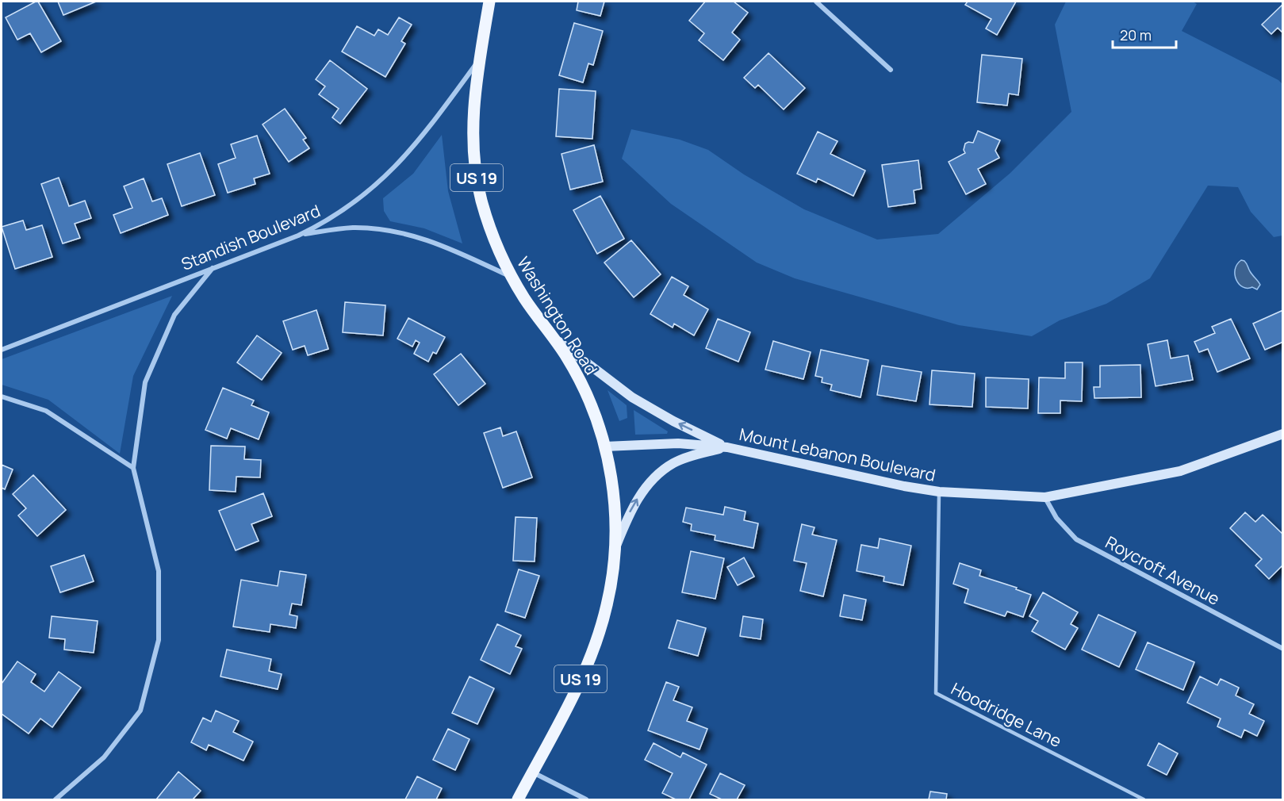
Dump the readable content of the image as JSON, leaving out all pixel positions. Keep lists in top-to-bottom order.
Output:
{
  "streets": {
    "main road": ["US 19", "Washington Road"],
    "street": ["Standish Boulevard", "Mount Lebanon Boulevard", "Roycroft Avenue"],
    "lane": ["Hoodridge Lane"]
  },
  "crossings": [
    ["Standish Boulevard", "Washington Road"],
    ["Washington Road", "Mount Lebanon Boulevard"],
    ["Mount Lebanon Boulevard", "Roycroft Avenue"],
    ["Mount Lebanon Boulevard", "Hoodridge Lane"]
  ],
  "scale_bar": "20 m"
}
